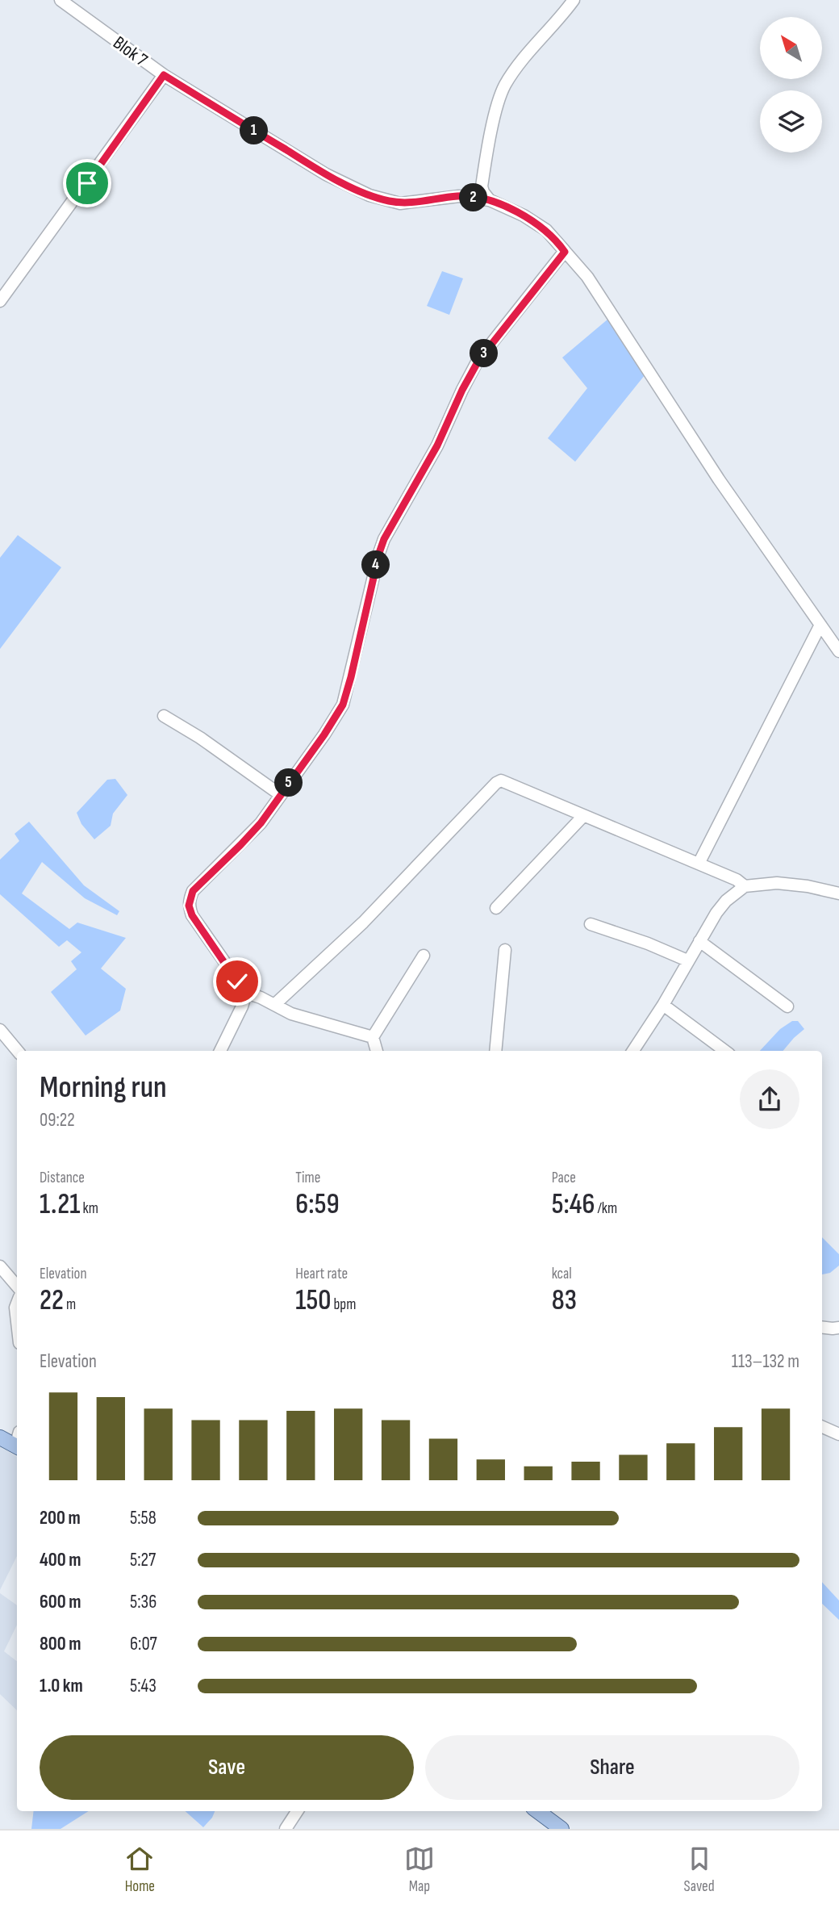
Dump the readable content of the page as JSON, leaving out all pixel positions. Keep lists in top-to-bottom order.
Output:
{
  "streets": {
    "street": ["Blok 7"]
  },
  "north": "top left",
  "page": {
    "pins": [
      "1",
      "2",
      "3",
      "4",
      "5"
    ],
    "heading": ["Morning run", "09:22"],
    "stats": [
      ["Distance", "1.21 km"],
      ["Time", "6:59"],
      ["Pace", "5:46 /km"],
      ["Elevation", "22 m"],
      ["Heart rate", "150 bpm"],
      ["kcal", "83"]
    ],
    "chart": ["Elevation", "113–132 m"],
    "list": [
      {
        "name": "200 m",
        "note": "5:58"
      },
      {
        "name": "400 m",
        "note": "5:27"
      },
      {
        "name": "600 m",
        "note": "5:36"
      },
      {
        "name": "800 m",
        "note": "6:07"
      },
      {
        "name": "1.0 km",
        "note": "5:43"
      }
    ],
    "buttons": ["Save", "Share"],
    "tabs": ["Home", "Map", "Saved"]
  }
}
